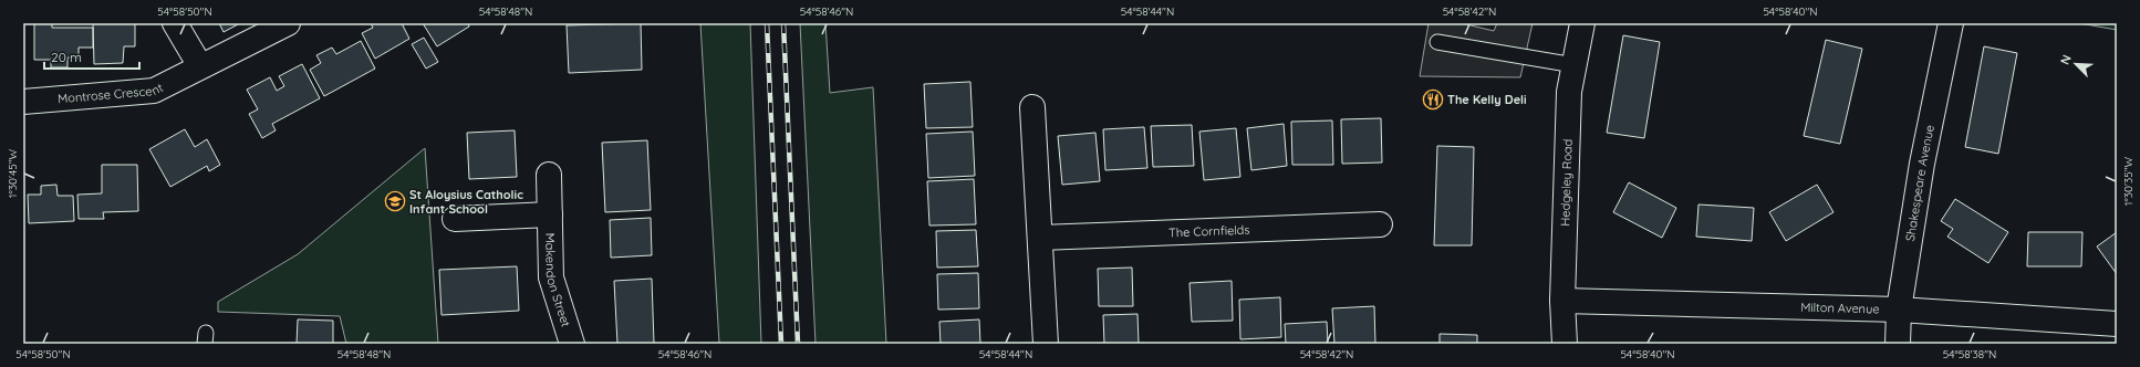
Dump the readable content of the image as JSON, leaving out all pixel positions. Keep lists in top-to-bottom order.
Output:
{
  "streets": {
    "street": [
      "Montrose Crescent",
      "Hedgeley Road",
      "Shakespeare Avenue",
      "The Cornfields",
      "Makendon Street",
      "Milton Avenue"
    ]
  },
  "crossings": [
    ["Hedgeley Road", "Milton Avenue"],
    ["Shakespeare Avenue", "Milton Avenue"]
  ],
  "places": {
    "restaurant": ["The Kelly Deli"],
    "school or university": ["St Aloysius Catholic Infant School"]
  },
  "scale_bar": "20 m",
  "north": "top left",
  "coordinates": [
    "54°58'50\"N",
    "54°58'48\"N",
    "54°58'46\"N",
    "54°58'44\"N",
    "54°58'42\"N",
    "54°58'40\"N",
    "1°30'45\"W",
    "1°30'35\"W",
    "54°58'38\"N"
  ]
}
